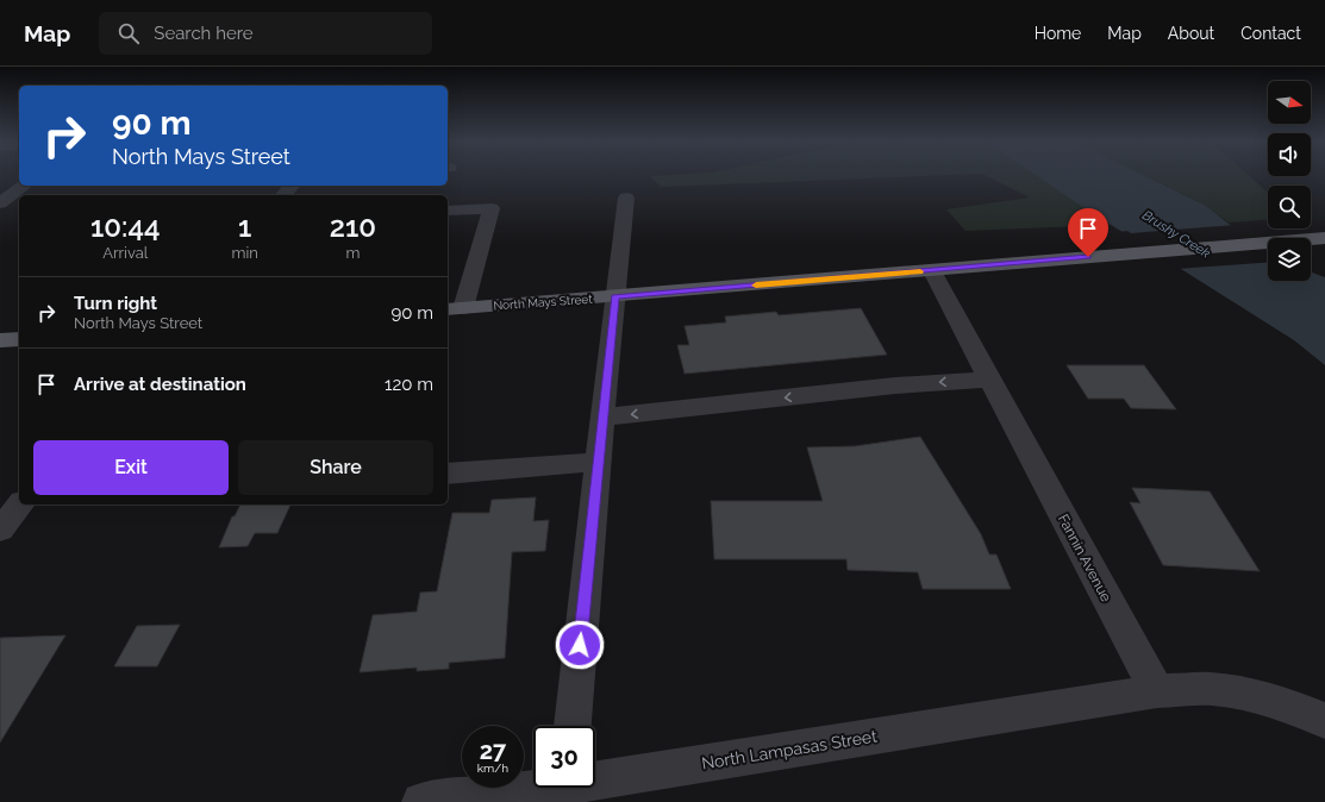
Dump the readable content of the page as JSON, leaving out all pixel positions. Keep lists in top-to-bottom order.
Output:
{
  "streets": {
    "main road": ["North Mays Street"],
    "street": ["Fannin Avenue", "North Lampasas Street"]
  },
  "crossings": [
    ["North Mays Street", "Fannin Avenue"],
    ["Fannin Avenue", "North Lampasas Street"]
  ],
  "water": ["Brushy Creek"],
  "north": "right",
  "page": {
    "header": "Map",
    "search": "Search here",
    "nav": [
      "Home",
      "Map",
      "About",
      "Contact"
    ],
    "turn": ["90 m", "North Mays Street"],
    "eta": [
      "10:44",
      "Arrival",
      "1",
      "min",
      "210",
      "m"
    ],
    "list": [
      {
        "name": "Turn right",
        "note": "North Mays Street",
        "value": "90 m"
      },
      {
        "name": "Arrive at destination",
        "value": "120 m"
      }
    ],
    "buttons": ["Exit", "Share"],
    "speed": "27 km/h",
    "limit": "30"
  }
}
